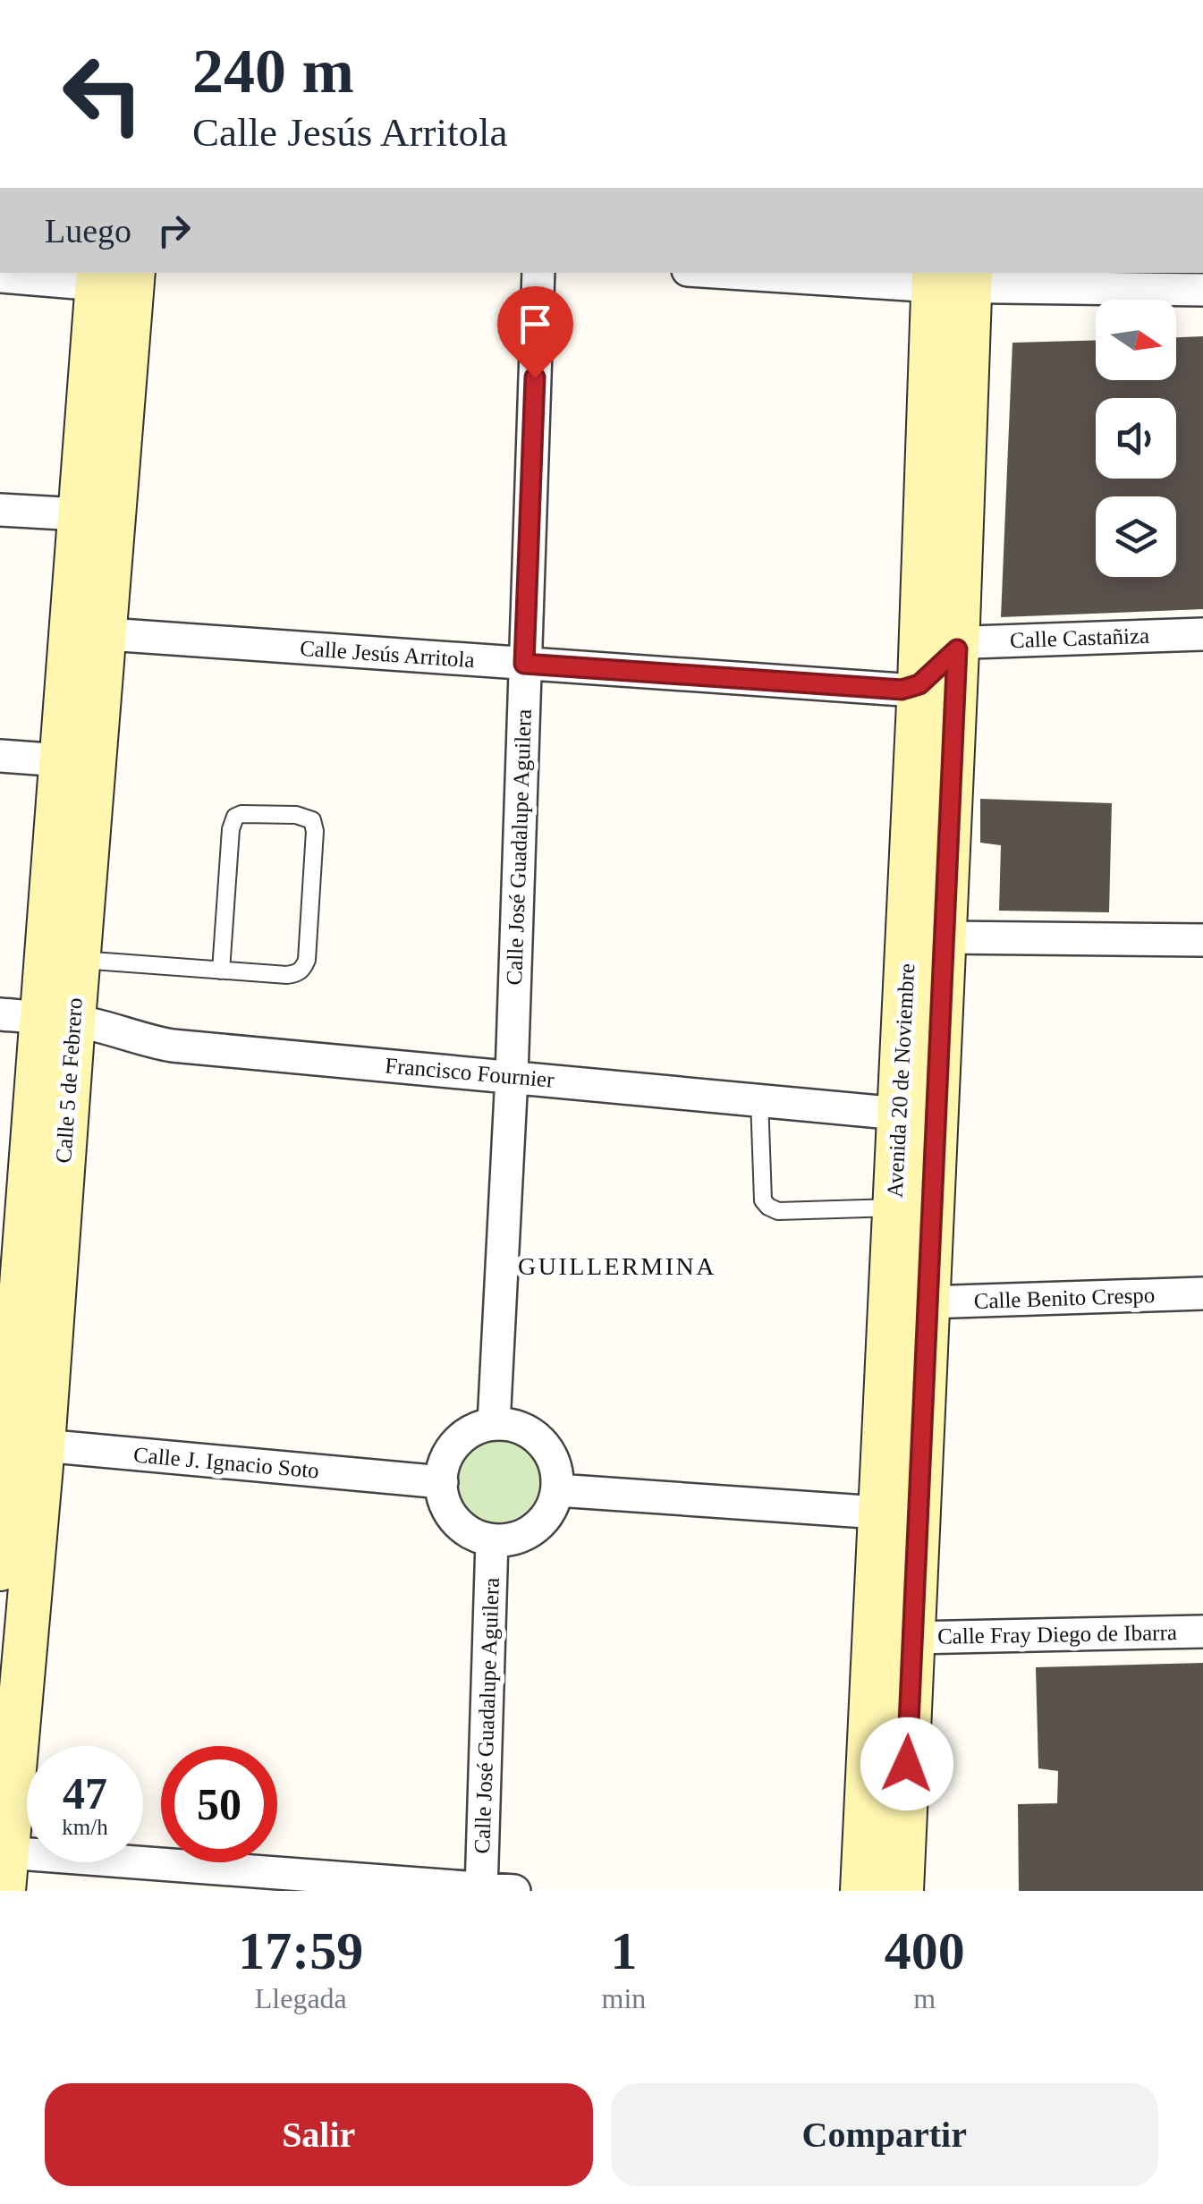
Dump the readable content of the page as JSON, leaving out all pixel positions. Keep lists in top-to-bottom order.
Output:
{
  "streets": {
    "main road": ["Calle 5 de Febrero", "Avenida 20 de Noviembre"],
    "street": [
      "Calle Castañiza",
      "Calle Jesús Arritola",
      "Calle José Guadalupe Aguilera",
      "Francisco Fournier",
      "Calle Benito Crespo",
      "Calle J. Ignacio Soto",
      "Calle Fray Diego de Ibarra"
    ]
  },
  "crossings": [
    ["Calle Castañiza", "Avenida 20 de Noviembre"],
    ["Calle Jesús Arritola", "Calle José Guadalupe Aguilera"],
    ["Calle Jesús Arritola", "Calle 5 de Febrero"],
    ["Calle Jesús Arritola", "Avenida 20 de Noviembre"],
    ["Calle José Guadalupe Aguilera", "Francisco Fournier"],
    ["Calle José Guadalupe Aguilera", "Calle J. Ignacio Soto"],
    ["Francisco Fournier", "Calle 5 de Febrero"],
    ["Francisco Fournier", "Avenida 20 de Noviembre"],
    ["Calle 5 de Febrero", "Calle J. Ignacio Soto"],
    ["Avenida 20 de Noviembre", "Calle Benito Crespo"],
    ["Avenida 20 de Noviembre", "Calle Fray Diego de Ibarra"]
  ],
  "districts": ["GUILLERMINA"],
  "north": "right",
  "page": {
    "turn": ["240 m", "Calle Jesús Arritola"],
    "then": "Luego",
    "speed": "47 km/h",
    "limit": "50",
    "eta": [
      "17:59",
      "Llegada",
      "1",
      "min",
      "400",
      "m"
    ],
    "buttons": ["Salir", "Compartir"]
  }
}
